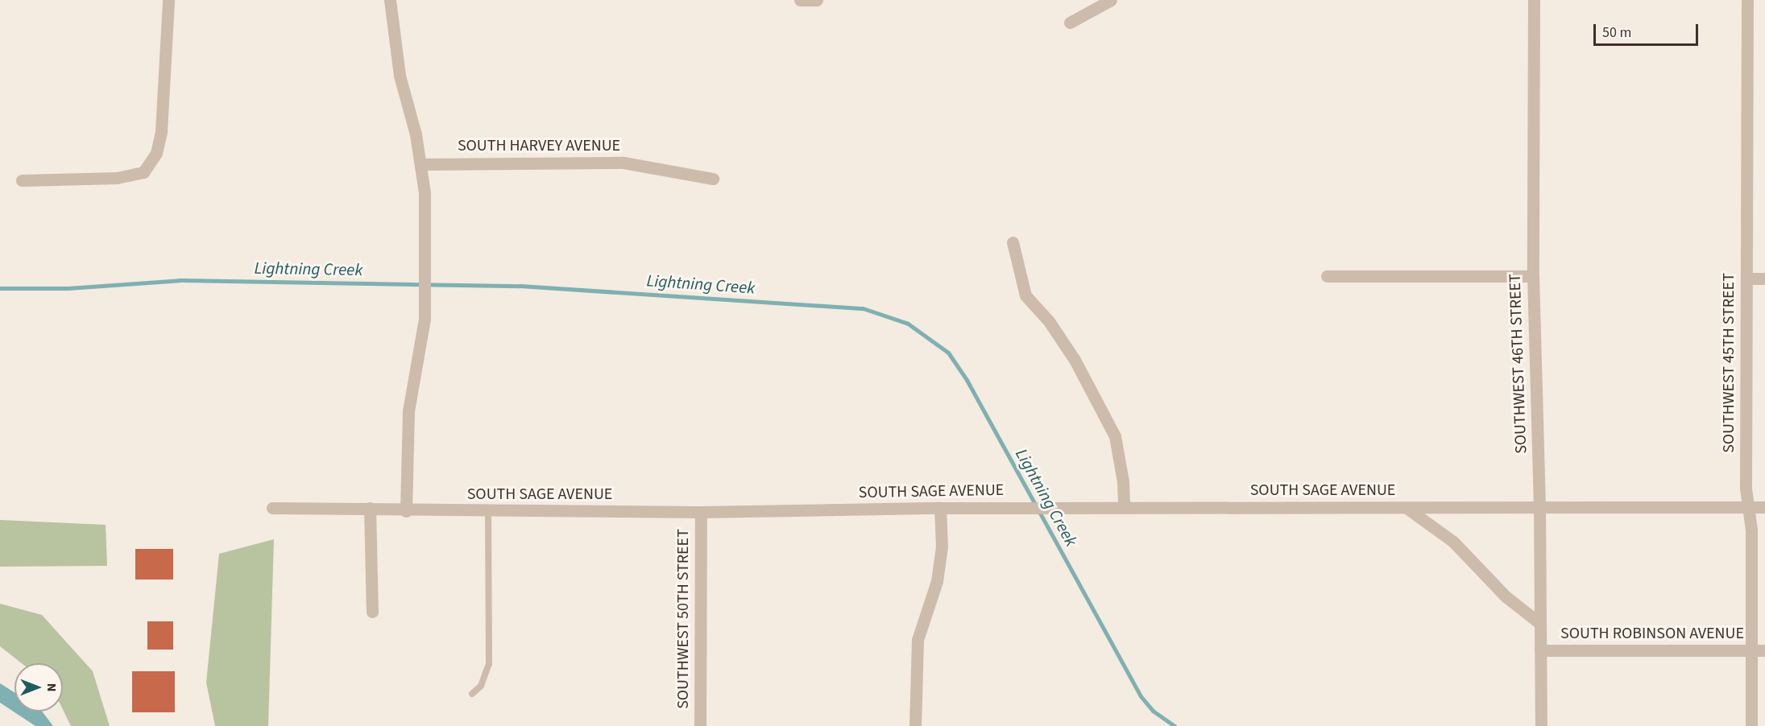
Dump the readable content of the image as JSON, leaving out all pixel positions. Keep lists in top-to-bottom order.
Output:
{
  "streets": {
    "street": [
      "SOUTH HARVEY AVENUE",
      "SOUTHWEST 45TH STREET",
      "SOUTHWEST 46TH STREET",
      "SOUTH SAGE AVENUE",
      "SOUTHWEST 50TH STREET",
      "SOUTH ROBINSON AVENUE"
    ]
  },
  "crossings": [
    ["SOUTHWEST 45TH STREET", "SOUTH SAGE AVENUE"],
    ["SOUTHWEST 45TH STREET", "SOUTH ROBINSON AVENUE"],
    ["SOUTHWEST 46TH STREET", "SOUTH SAGE AVENUE"],
    ["SOUTHWEST 46TH STREET", "SOUTH ROBINSON AVENUE"],
    ["SOUTH SAGE AVENUE", "SOUTHWEST 50TH STREET"],
    ["SOUTH SAGE AVENUE", "SOUTH ROBINSON AVENUE"]
  ],
  "water": ["Lightning Creek"],
  "scale_bar": "50 m",
  "north": "right"
}
